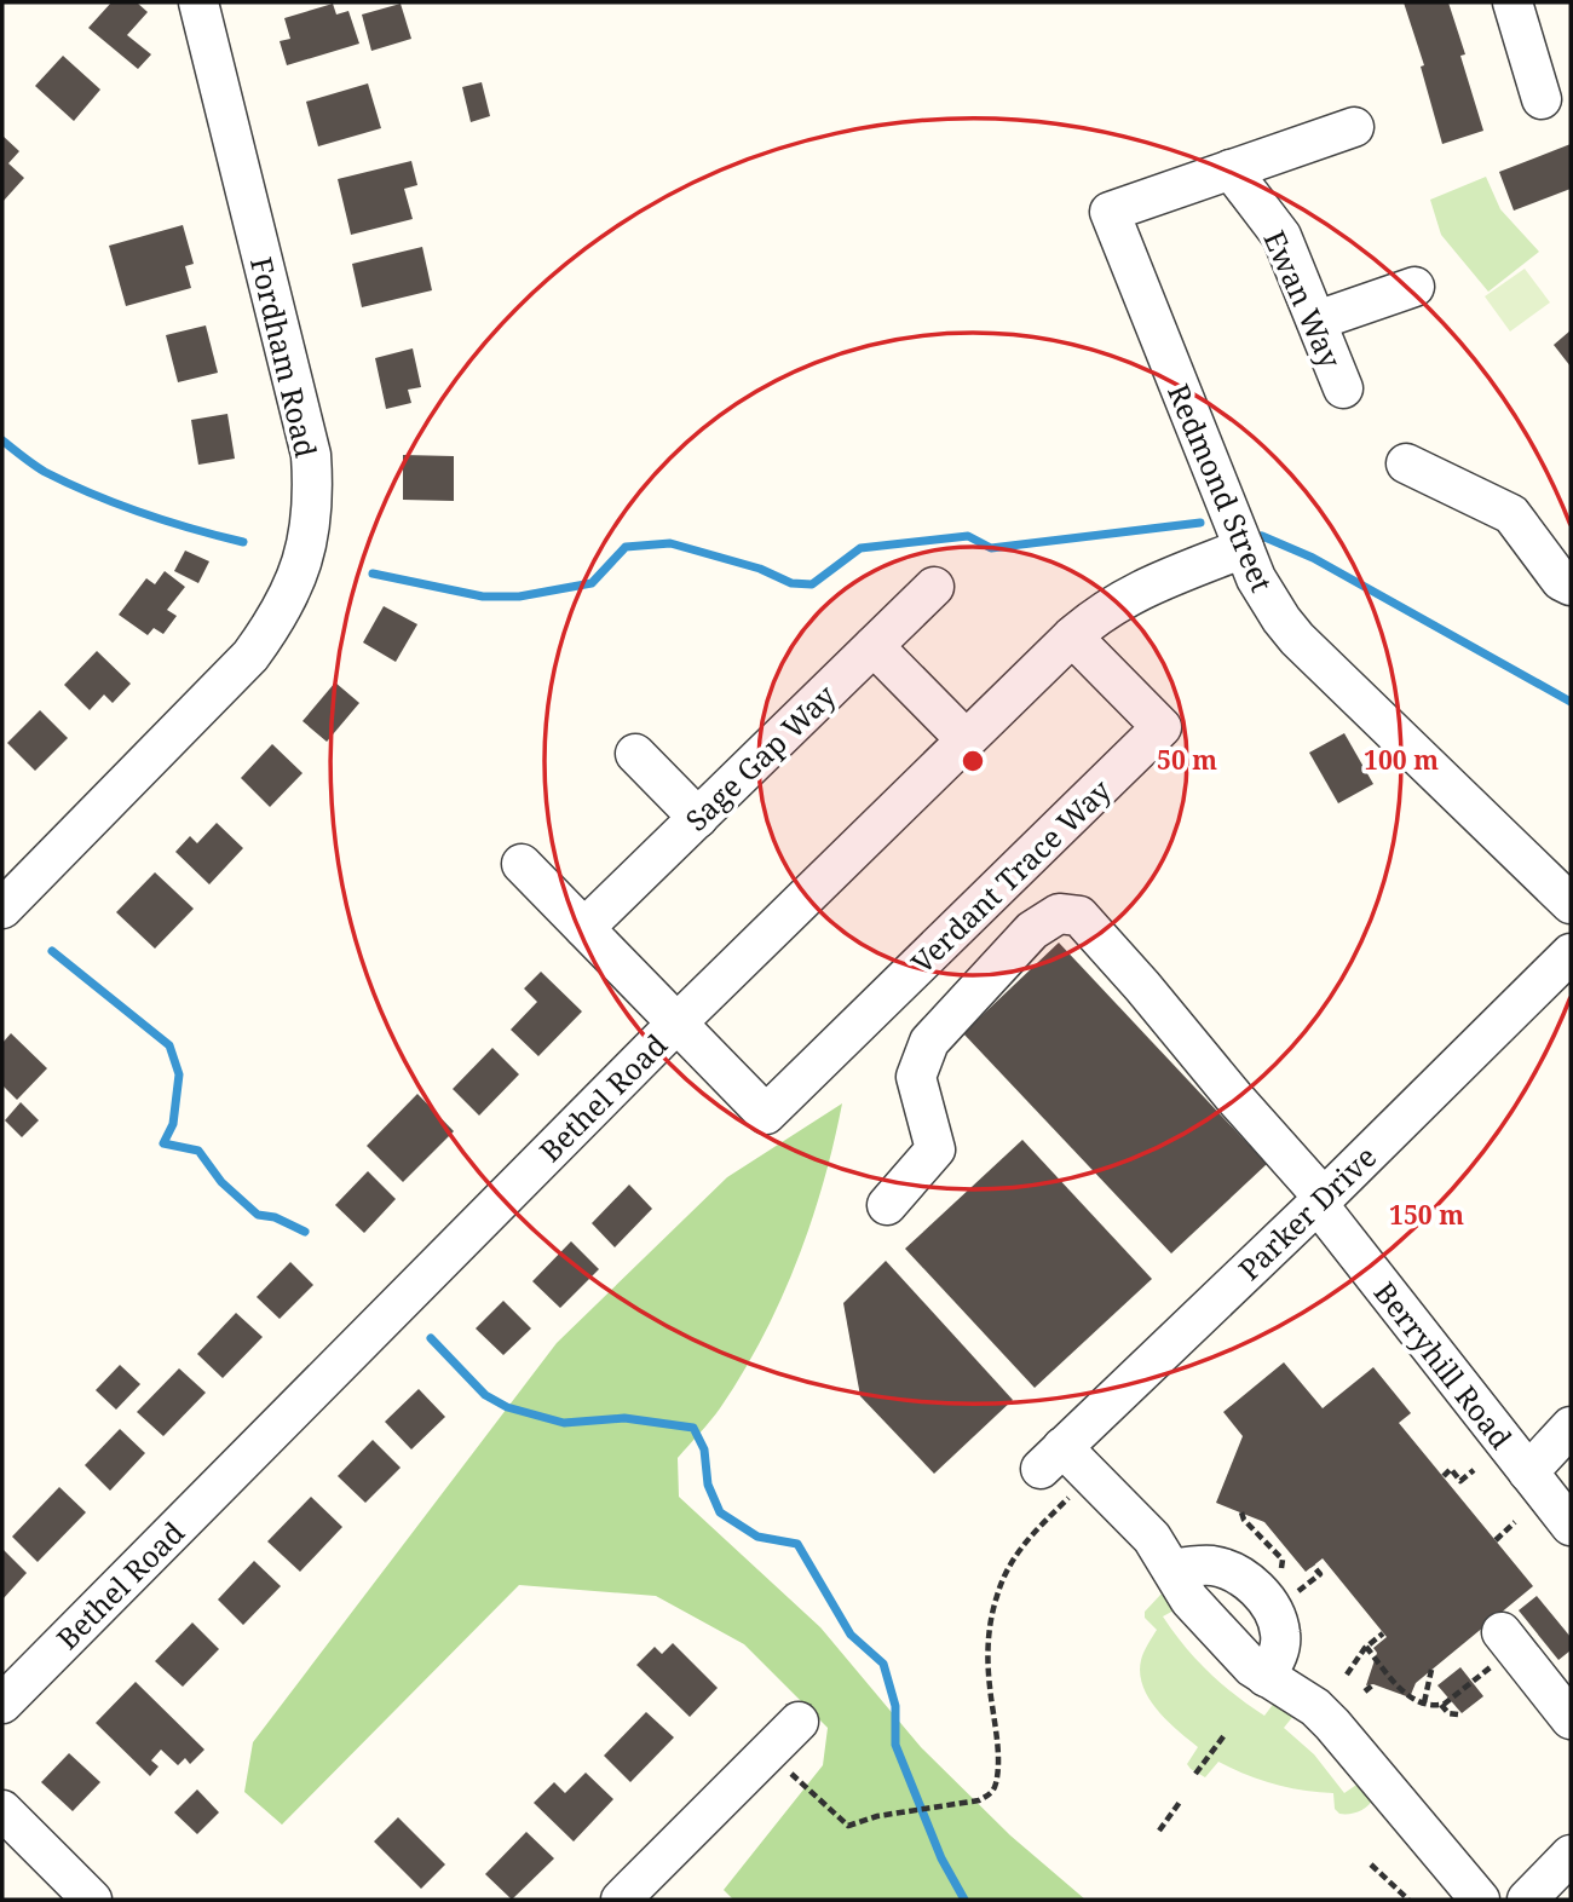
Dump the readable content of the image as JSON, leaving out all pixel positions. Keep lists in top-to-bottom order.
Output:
{
  "streets": {
    "street": [
      "Ewan Way",
      "Fordham Road",
      "Redmond Street",
      "Sage Gap Way",
      "Verdant Trace Way",
      "Bethel Road",
      "Parker Drive",
      "Berryhill Road"
    ]
  },
  "crossings": [
    ["Ewan Way", "Redmond Street"],
    ["Redmond Street", "Bethel Road"],
    ["Verdant Trace Way", "Bethel Road"],
    ["Parker Drive", "Berryhill Road"]
  ],
  "rings": ["50 m", "100 m", "150 m"]
}
